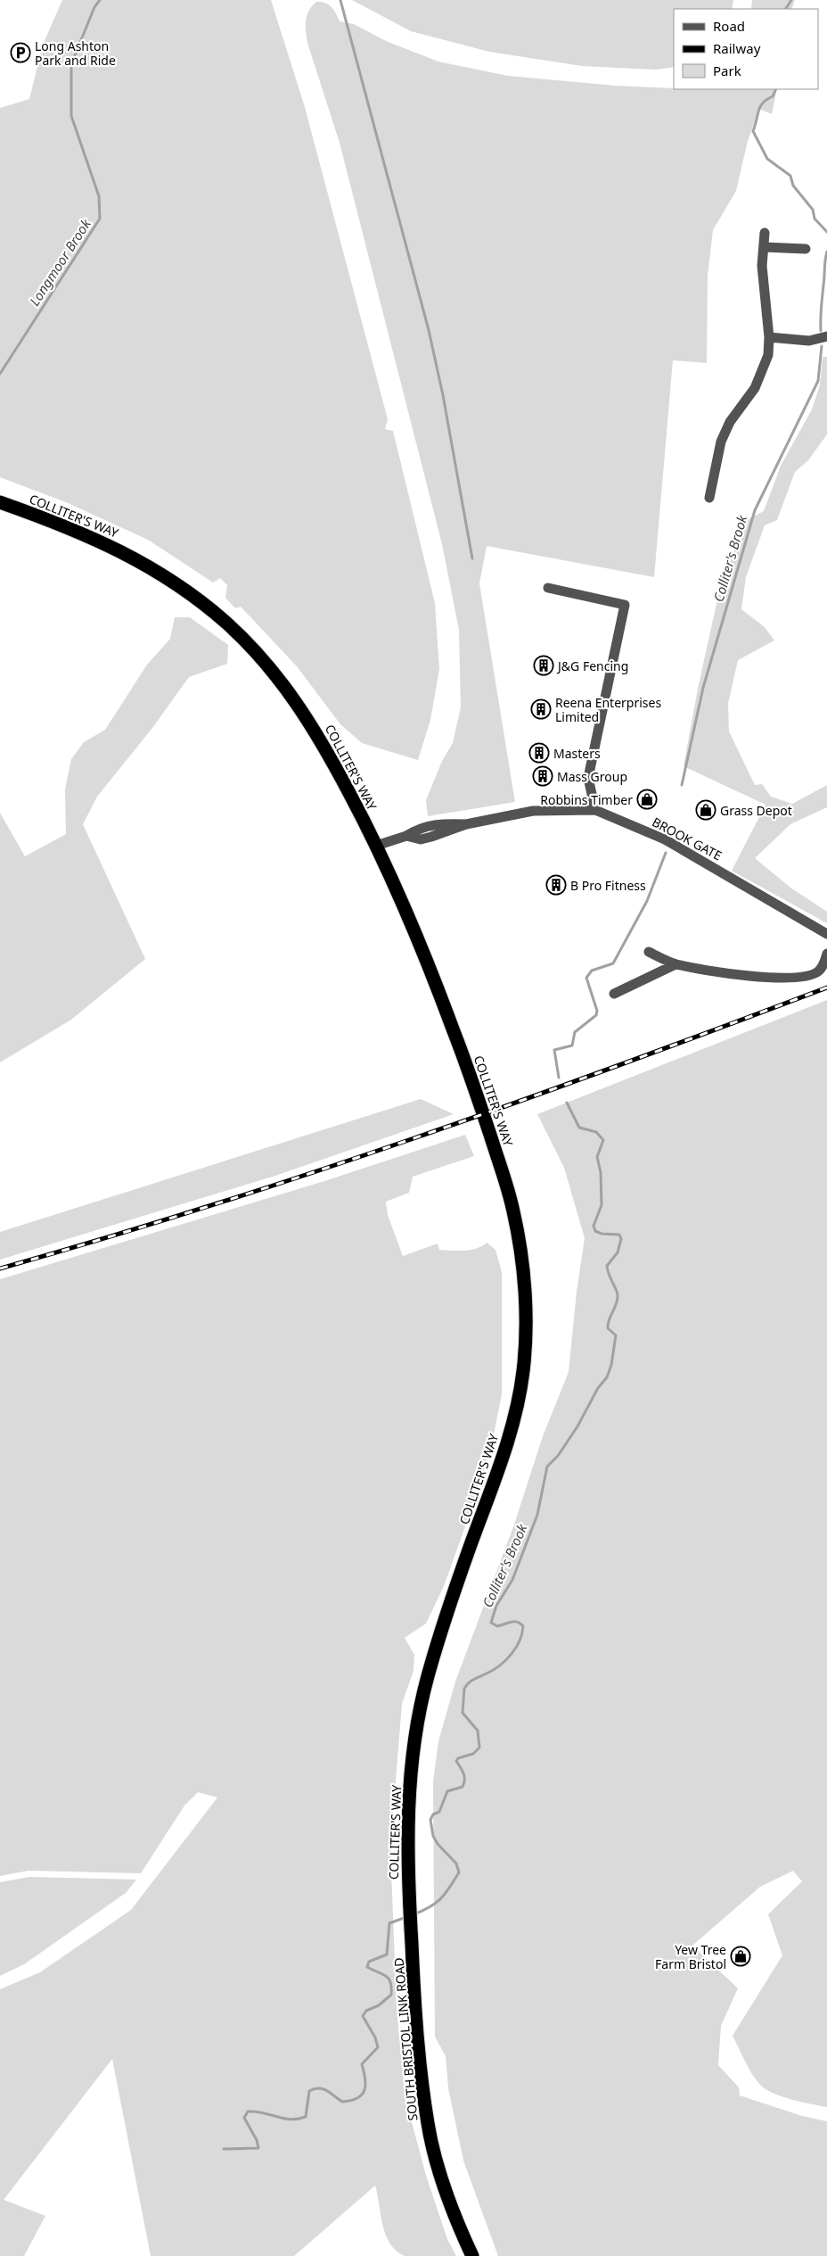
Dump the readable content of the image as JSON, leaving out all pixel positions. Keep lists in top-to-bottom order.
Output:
{
  "streets": {
    "highway": ["COLLITER'S WAY", "SOUTH BRISTOL LINK ROAD"],
    "street": ["BROOK GATE"]
  },
  "crossings": [
    ["COLLITER'S WAY", "SOUTH BRISTOL LINK ROAD"]
  ],
  "water": ["Longmoor Brook", "Colliter's Brook"],
  "places": {
    "parking": ["Long Ashton Park and Ride"],
    "building": [
      "J&G Fencing",
      "Reena Enterprises Limited",
      "Masters",
      "Mass Group",
      "B Pro Fitness"
    ],
    "shop": ["Robbins Timber", "Grass Depot", "Yew Tree Farm Bristol"]
  },
  "legend": ["Road", "Railway", "Park"]
}
